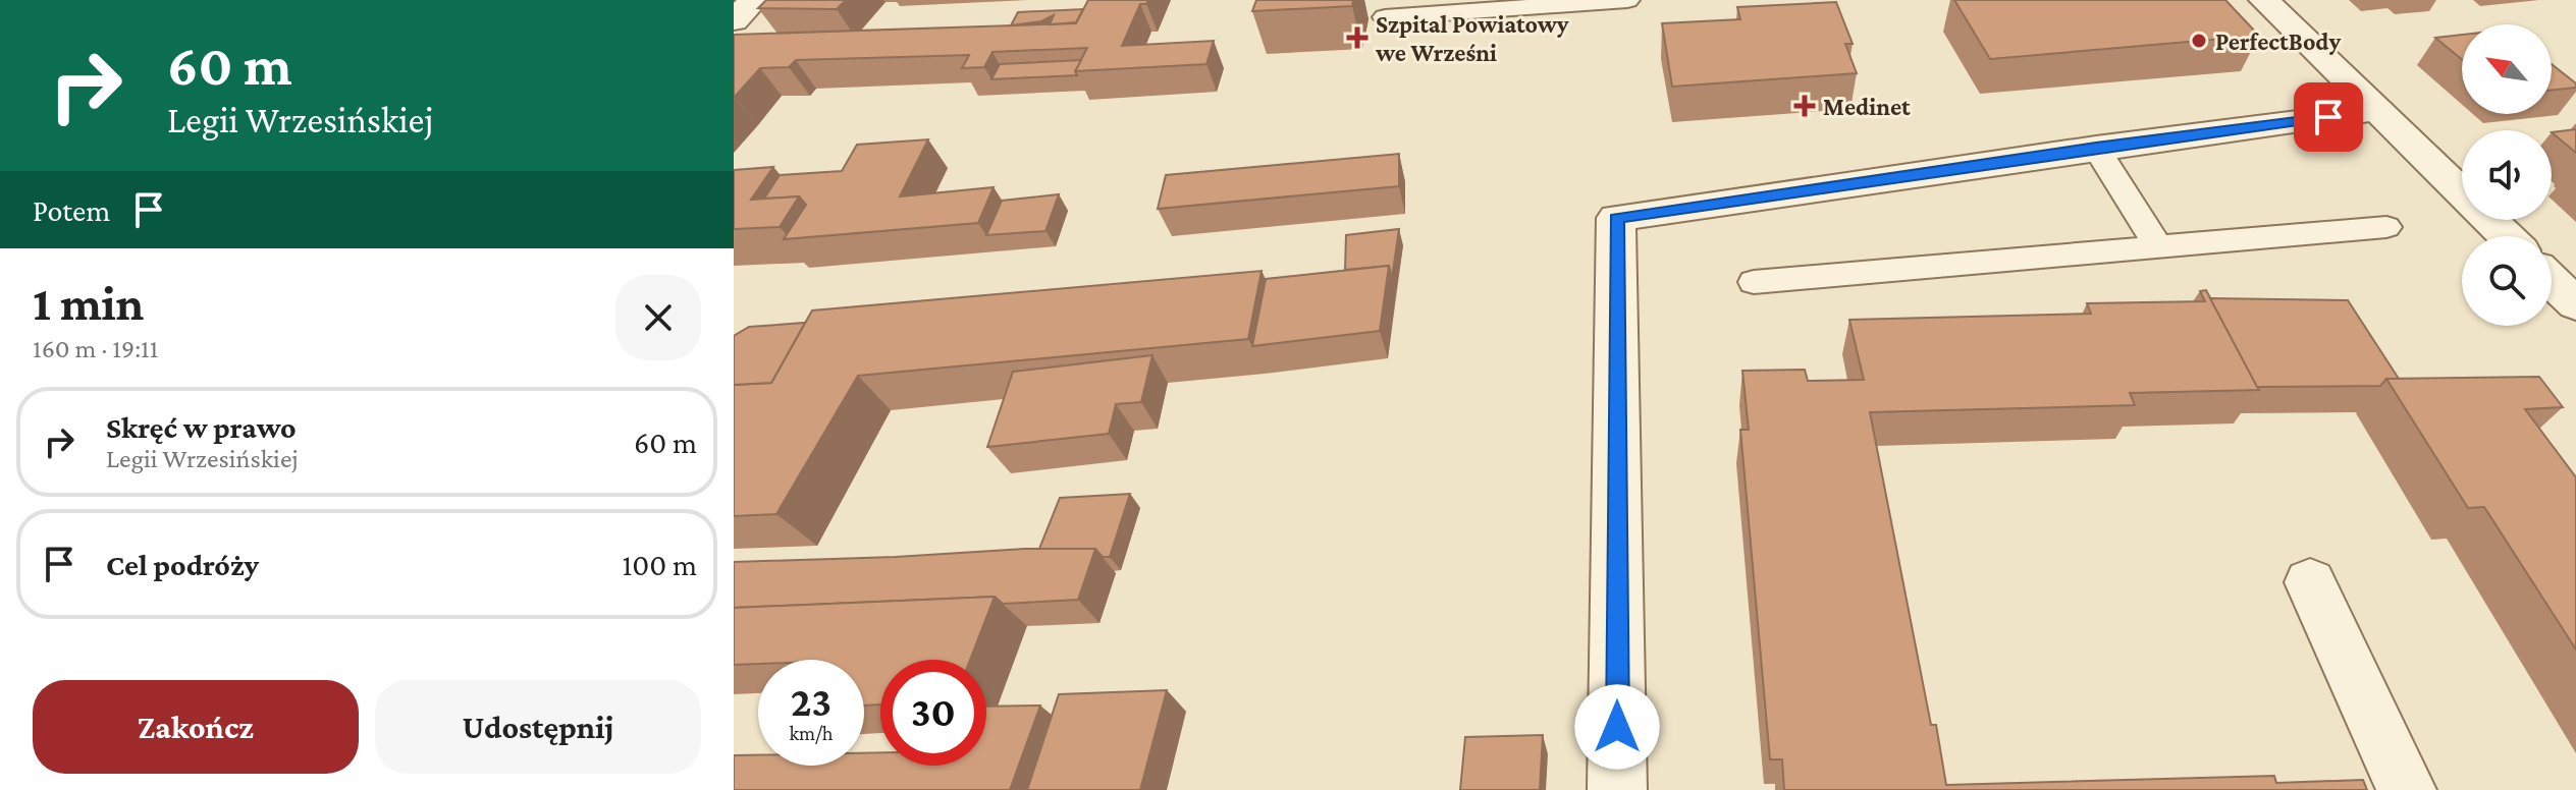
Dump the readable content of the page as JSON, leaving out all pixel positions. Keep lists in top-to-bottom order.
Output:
{
  "places": {
    "health": ["Szpital Powiatowy we Wrześni", "Medinet"],
    "other": ["PerfectBody"]
  },
  "north": "top left",
  "page": {
    "turn": ["60 m", "Legii Wrzesińskiej"],
    "then": "Potem",
    "heading": ["1 min", "160 m · 19:11"],
    "list": [
      {
        "name": "Skręć w prawo",
        "note": "Legii Wrzesińskiej",
        "value": "60 m"
      },
      {
        "name": "Cel podróży",
        "value": "100 m"
      }
    ],
    "speed": "23 km/h",
    "limit": "30",
    "buttons": ["Zakończ", "Udostępnij"]
  }
}
